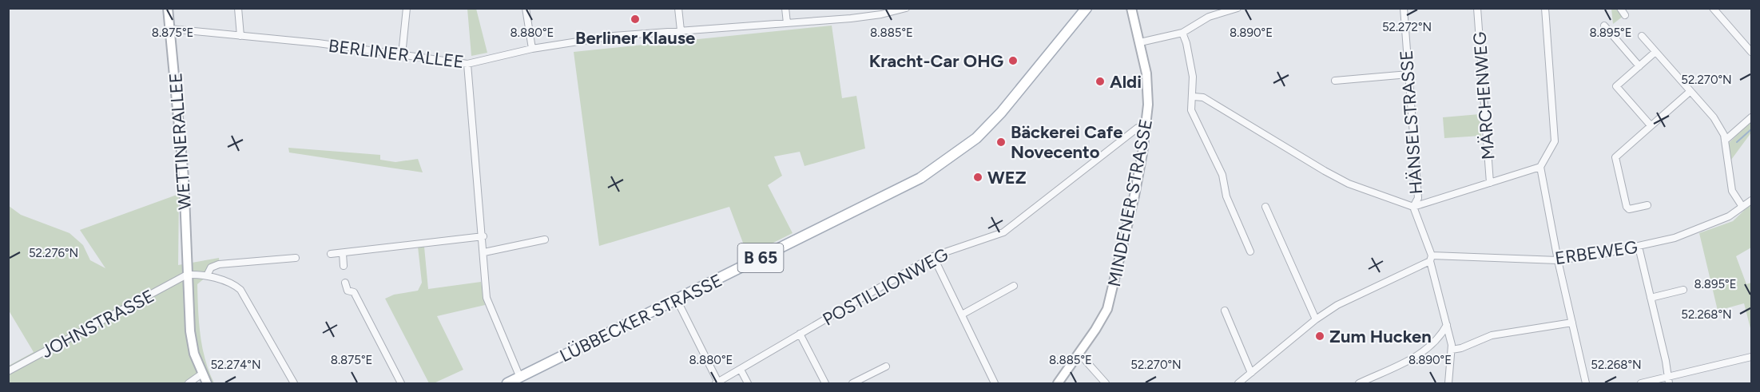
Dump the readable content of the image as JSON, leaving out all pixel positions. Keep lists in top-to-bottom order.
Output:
{
  "streets": {
    "main road": ["B 65", "LÜBBECKER STRASSE"],
    "street": [
      "BERLINER ALLEE",
      "MÄRCHENWEG",
      "HÄNSELSTRASSE",
      "WETTINERALLEE",
      "MINDENER STRASSE",
      "ERBEWEG",
      "POSTILLIONWEG",
      "JOHNSTRASSE"
    ]
  },
  "crossings": [
    ["BERLINER ALLEE", "WETTINERALLEE"],
    ["WETTINERALLEE", "JOHNSTRASSE"],
    ["MINDENER STRASSE", "POSTILLIONWEG"]
  ],
  "places": [
    "Berliner Klause",
    "Kracht-Car OHG",
    "Aldi",
    "Bäckerei Cafe Novecento",
    "WEZ",
    "Zum Hucken"
  ],
  "coordinates": [
    "52.272°N",
    "8.875°E",
    "8.880°E",
    "8.885°E",
    "8.890°E",
    "8.895°E",
    "52.270°N",
    "52.276°N",
    "52.268°N",
    "52.274°N"
  ]
}
